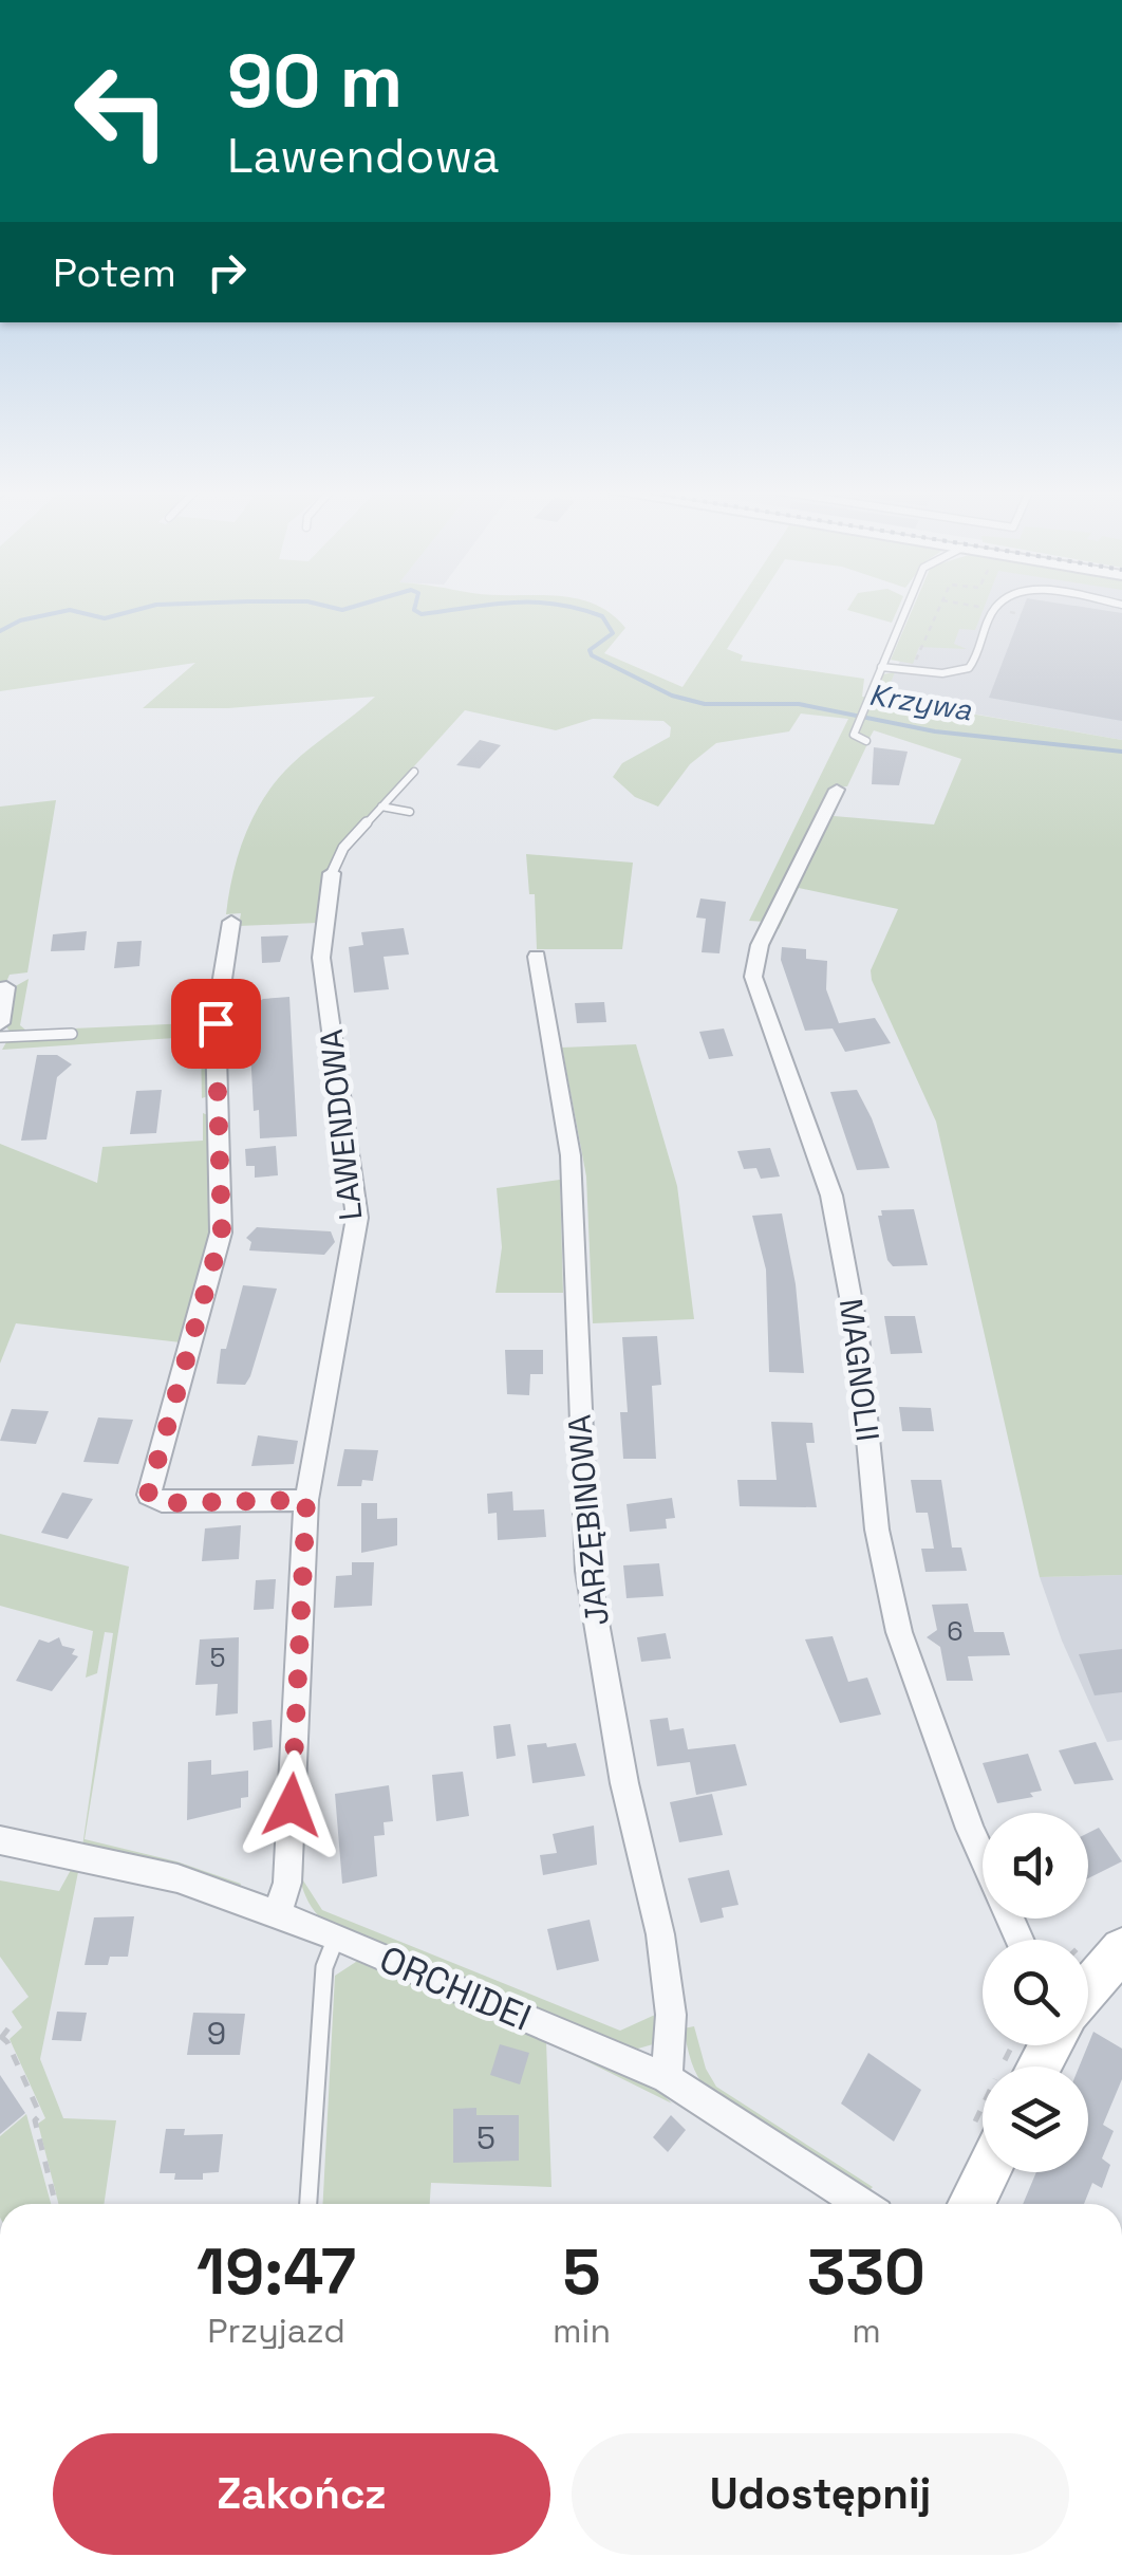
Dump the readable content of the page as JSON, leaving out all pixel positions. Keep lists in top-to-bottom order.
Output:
{
  "streets": {
    "street": [
      "LAWENDOWA",
      "MAGNOLII",
      "JARZĘBINOWA",
      "ORCHIDEI"
    ]
  },
  "crossings": [
    ["LAWENDOWA", "ORCHIDEI"],
    ["JARZĘBINOWA", "ORCHIDEI"]
  ],
  "water": ["Krzywa"],
  "house_numbers": [
    "6",
    "5",
    "9",
    "5"
  ],
  "page": {
    "turn": ["90 m", "Lawendowa"],
    "then": "Potem",
    "eta": [
      "19:47",
      "Przyjazd",
      "5",
      "min",
      "330",
      "m"
    ],
    "buttons": ["Zakończ", "Udostępnij"]
  }
}
